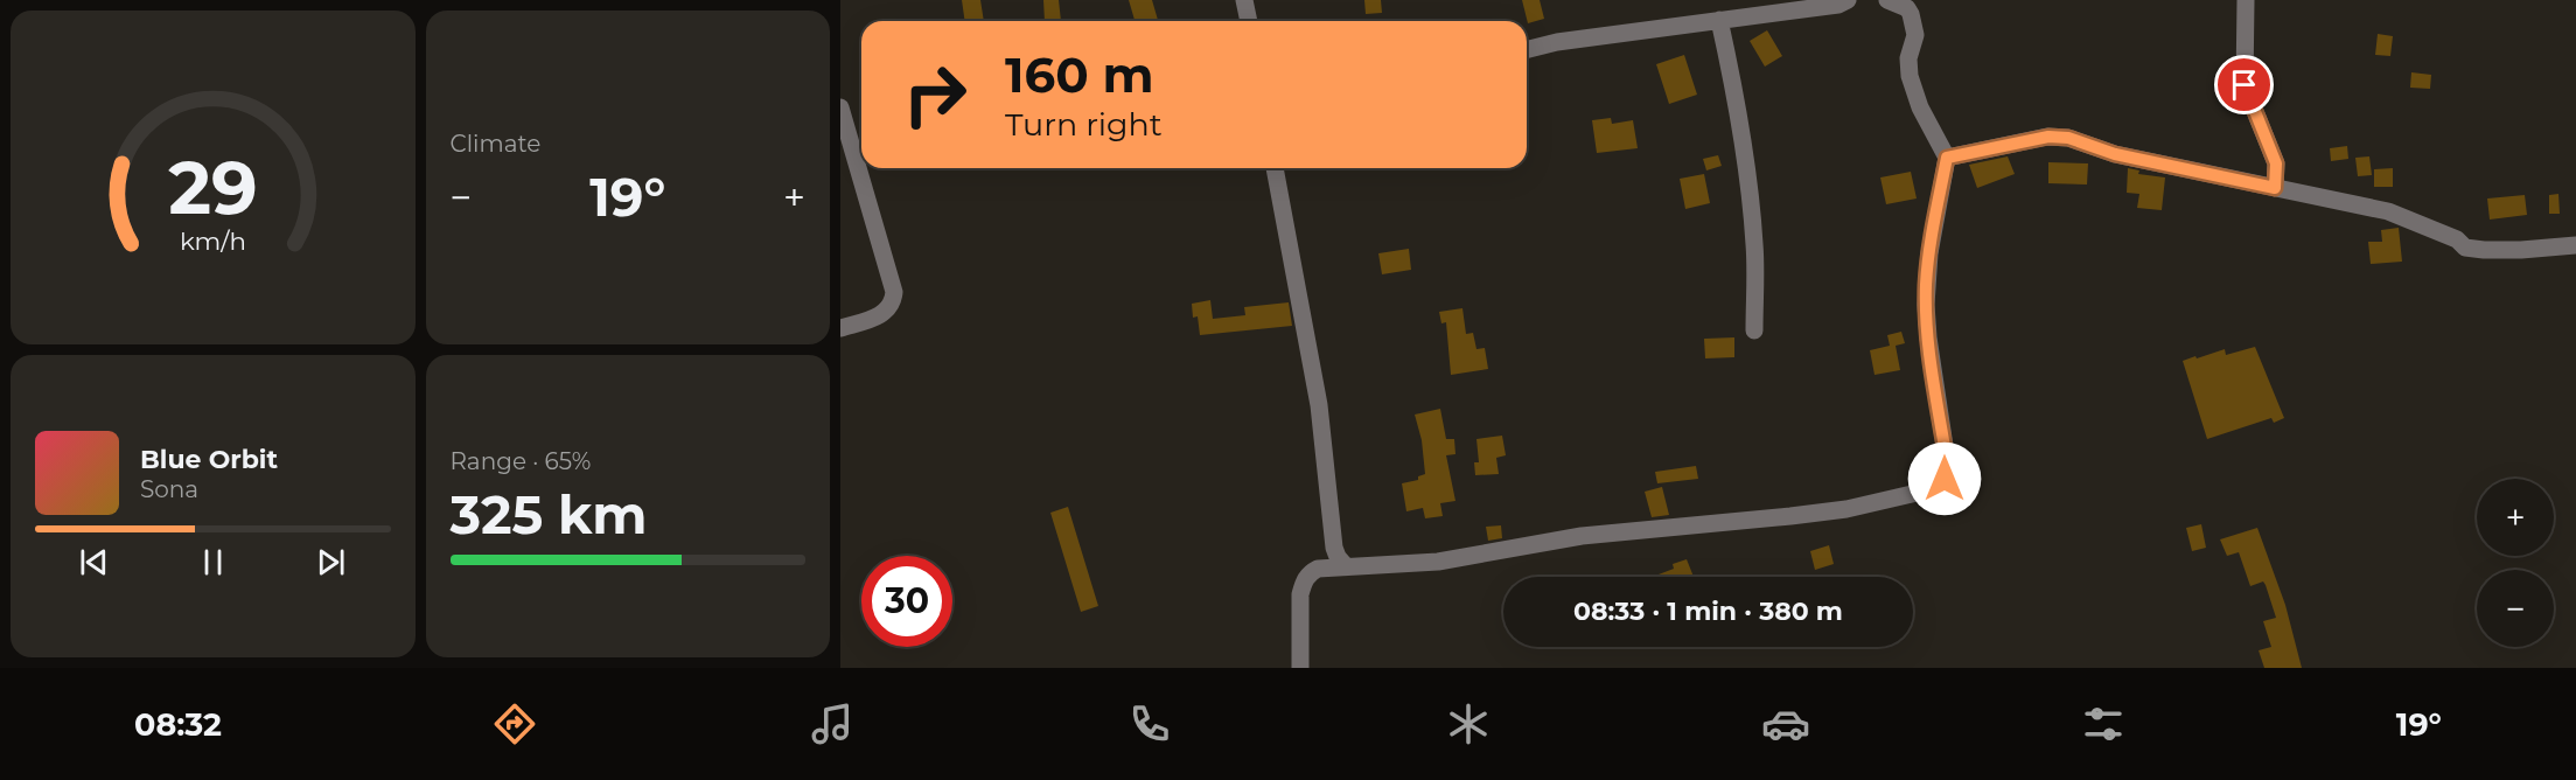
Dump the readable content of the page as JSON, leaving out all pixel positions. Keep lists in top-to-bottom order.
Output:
{
  "page": {
    "tile": [
      "Climate",
      ["Range · 65%", "325 km"]
    ],
    "turn": ["160 m", "Turn right"],
    "heat": ["−", "19°", "+"],
    "song": ["Blue Orbit", "Sona"],
    "map_buttons": ["+", "−"],
    "limit": "30",
    "trip": "08:33 · 1 min · 380 m",
    "tabs": ["08:32", "19°"],
    "gauge": ["29", "km/h"]
  }
}
